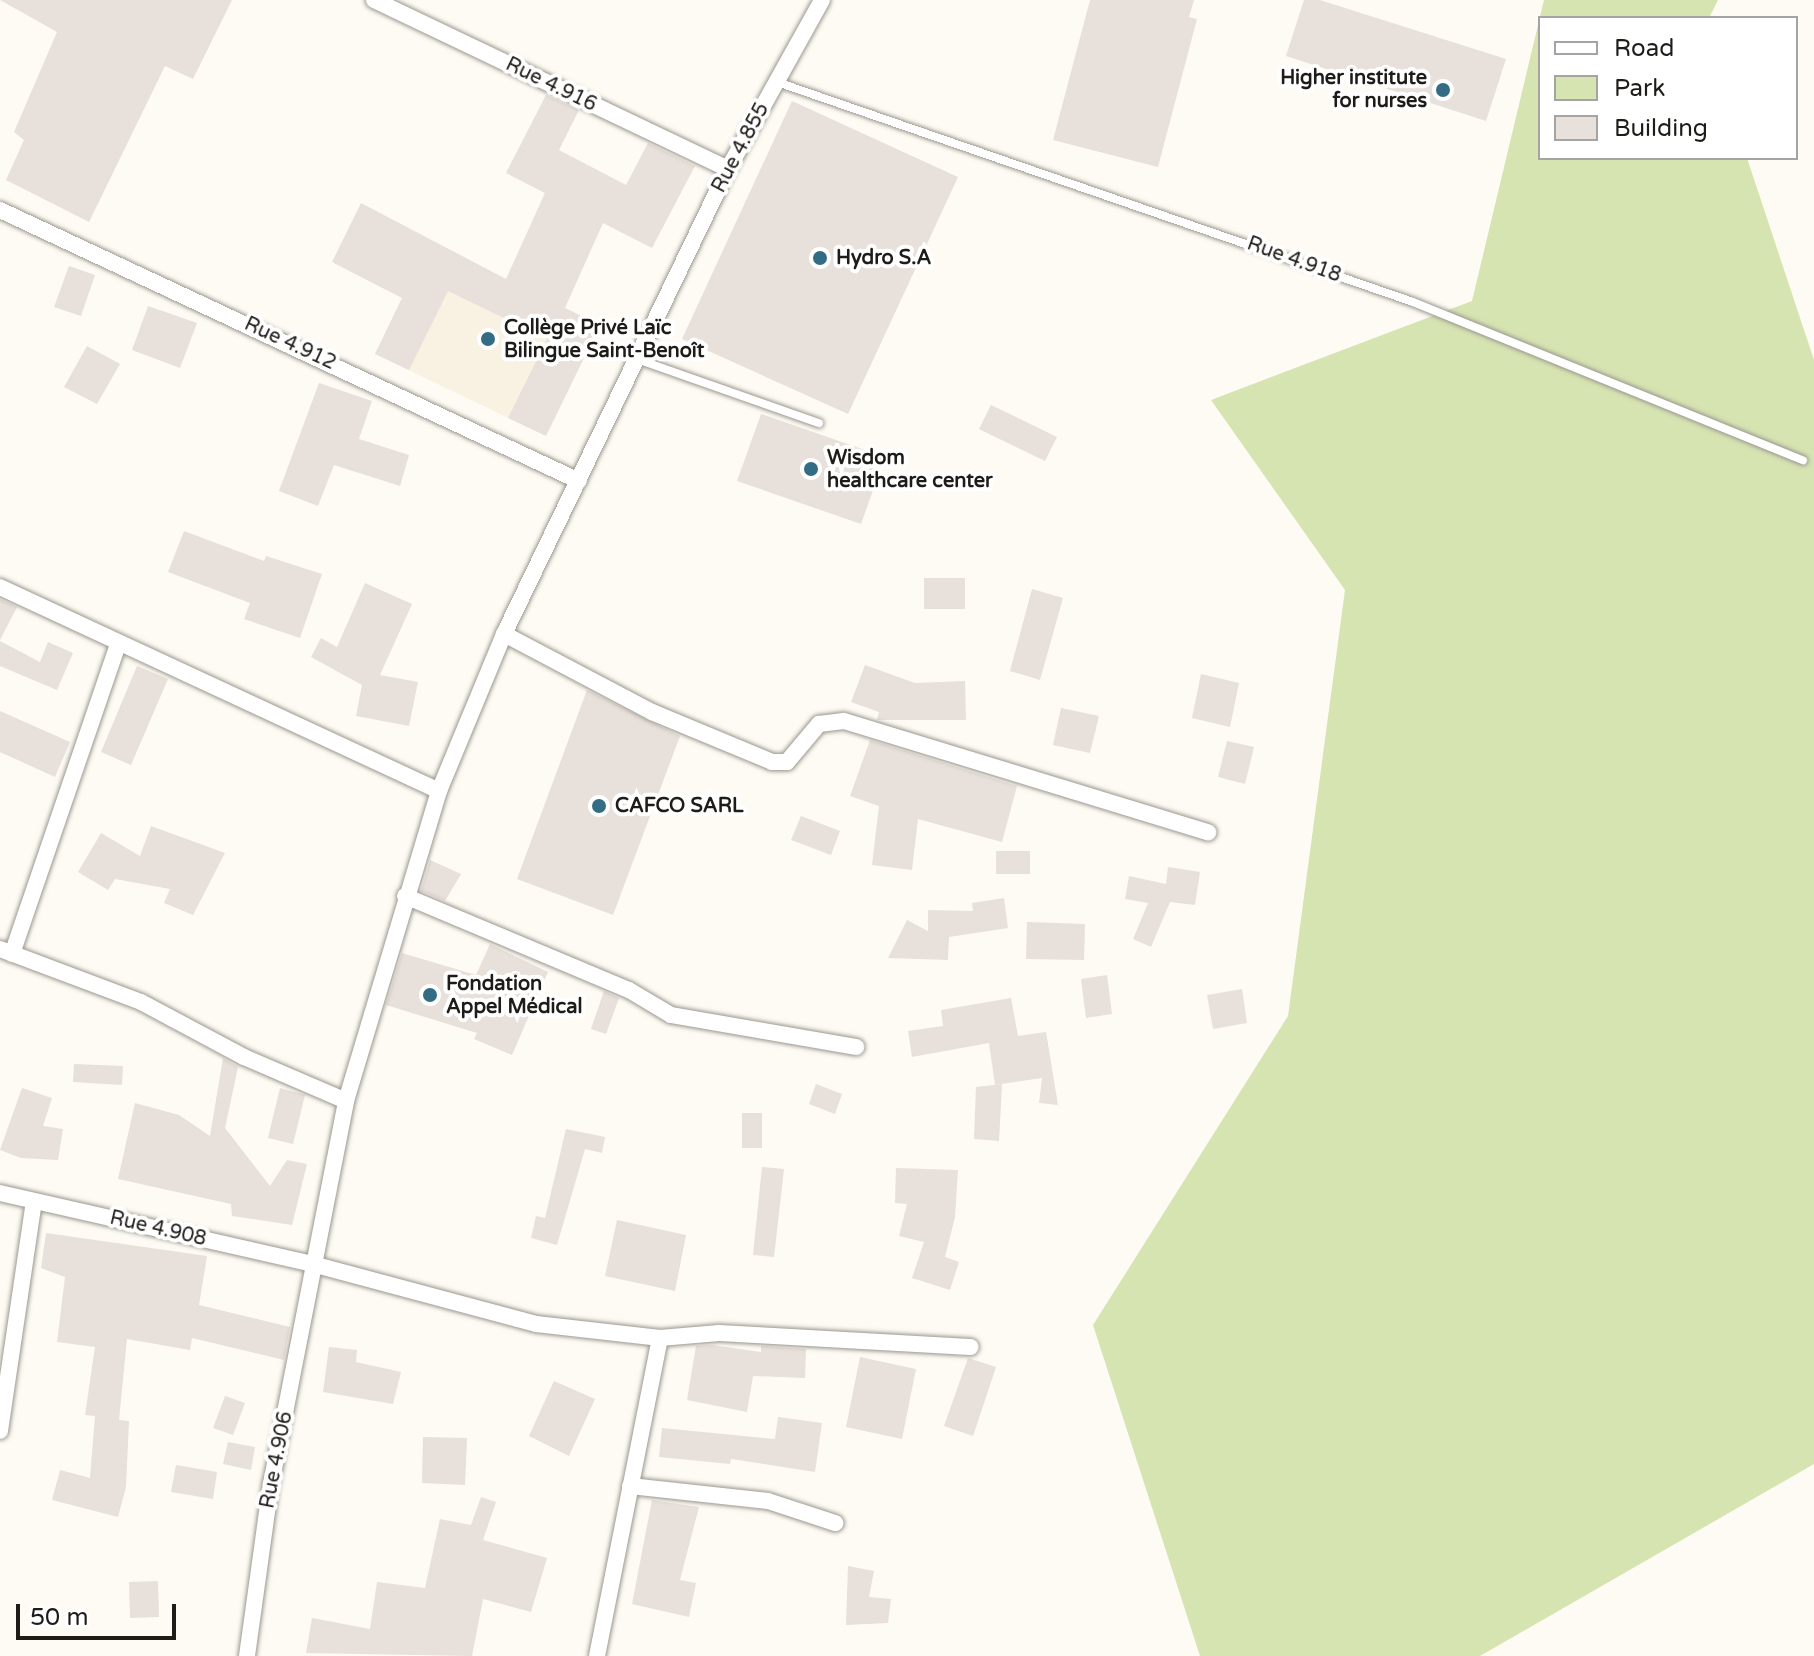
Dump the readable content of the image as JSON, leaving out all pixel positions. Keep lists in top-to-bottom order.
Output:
{
  "streets": {
    "street": [
      "Rue 4.916",
      "Rue 4.855",
      "Rue 4.912",
      "Rue 4.908",
      "Rue 4.906"
    ],
    "lane": ["Rue 4.918"]
  },
  "crossings": [
    ["Rue 4.916", "Rue 4.855"],
    ["Rue 4.855", "Rue 4.918"],
    ["Rue 4.855", "Rue 4.912"],
    ["Rue 4.855", "Rue 4.906"],
    ["Rue 4.908", "Rue 4.906"]
  ],
  "places": [
    "Higher institute for nurses",
    "Hydro S.A",
    "Collège Privé Laïc Bilingue Saint-Benoît",
    "Wisdom healthcare center",
    "CAFCO SARL",
    "Fondation Appel Médical"
  ],
  "legend": ["Road", "Park", "Building"],
  "scale_bar": "50 m"
}
